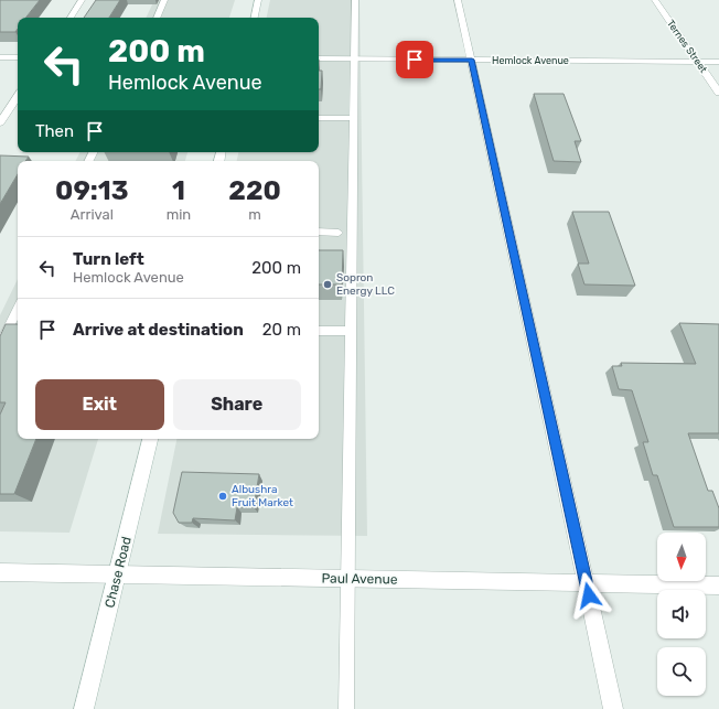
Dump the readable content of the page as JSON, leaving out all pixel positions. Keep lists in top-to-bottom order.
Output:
{
  "streets": {
    "street": [
      "Ternes Street",
      "Hemlock Avenue",
      "Chase Road",
      "Paul Avenue"
    ]
  },
  "crossings": [
    ["Ternes Street", "Hemlock Avenue"],
    ["Chase Road", "Paul Avenue"]
  ],
  "places": ["Sopron Energy LLC", "Albushra Fruit Market"],
  "north": "bottom",
  "page": {
    "turn": ["200 m", "Hemlock Avenue"],
    "then": "Then",
    "eta": [
      "09:13",
      "Arrival",
      "1",
      "min",
      "220",
      "m"
    ],
    "list": [
      {
        "name": "Turn left",
        "note": "Hemlock Avenue",
        "value": "200 m"
      },
      {
        "name": "Arrive at destination",
        "value": "20 m"
      }
    ],
    "buttons": ["Exit", "Share"]
  }
}
